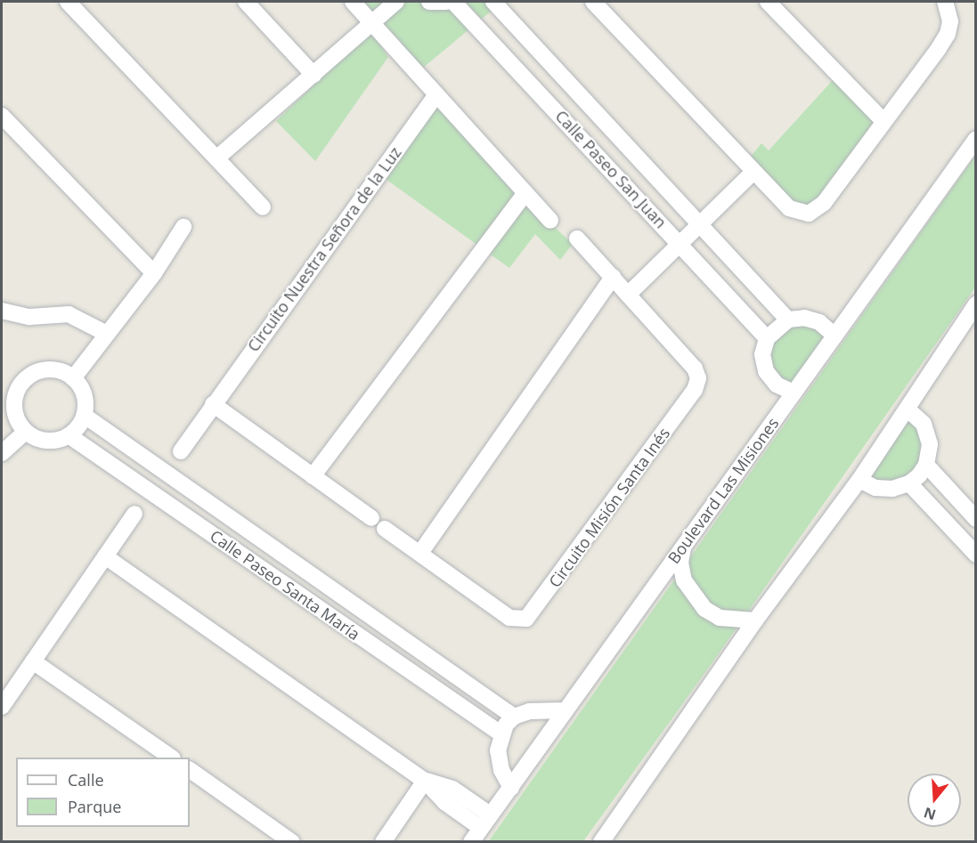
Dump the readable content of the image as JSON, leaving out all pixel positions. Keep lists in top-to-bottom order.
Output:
{
  "streets": {
    "street": [
      "Calle Paseo San Juan",
      "Circuito Nuestra Señora de la Luz",
      "Boulevard Las Misiones",
      "Circuito Misión Santa Inés",
      "Calle Paseo Santa María"
    ]
  },
  "crossings": [
    ["Calle Paseo San Juan", "Boulevard Las Misiones"]
  ],
  "legend": ["Calle", "Parque"],
  "north": "bottom"
}
